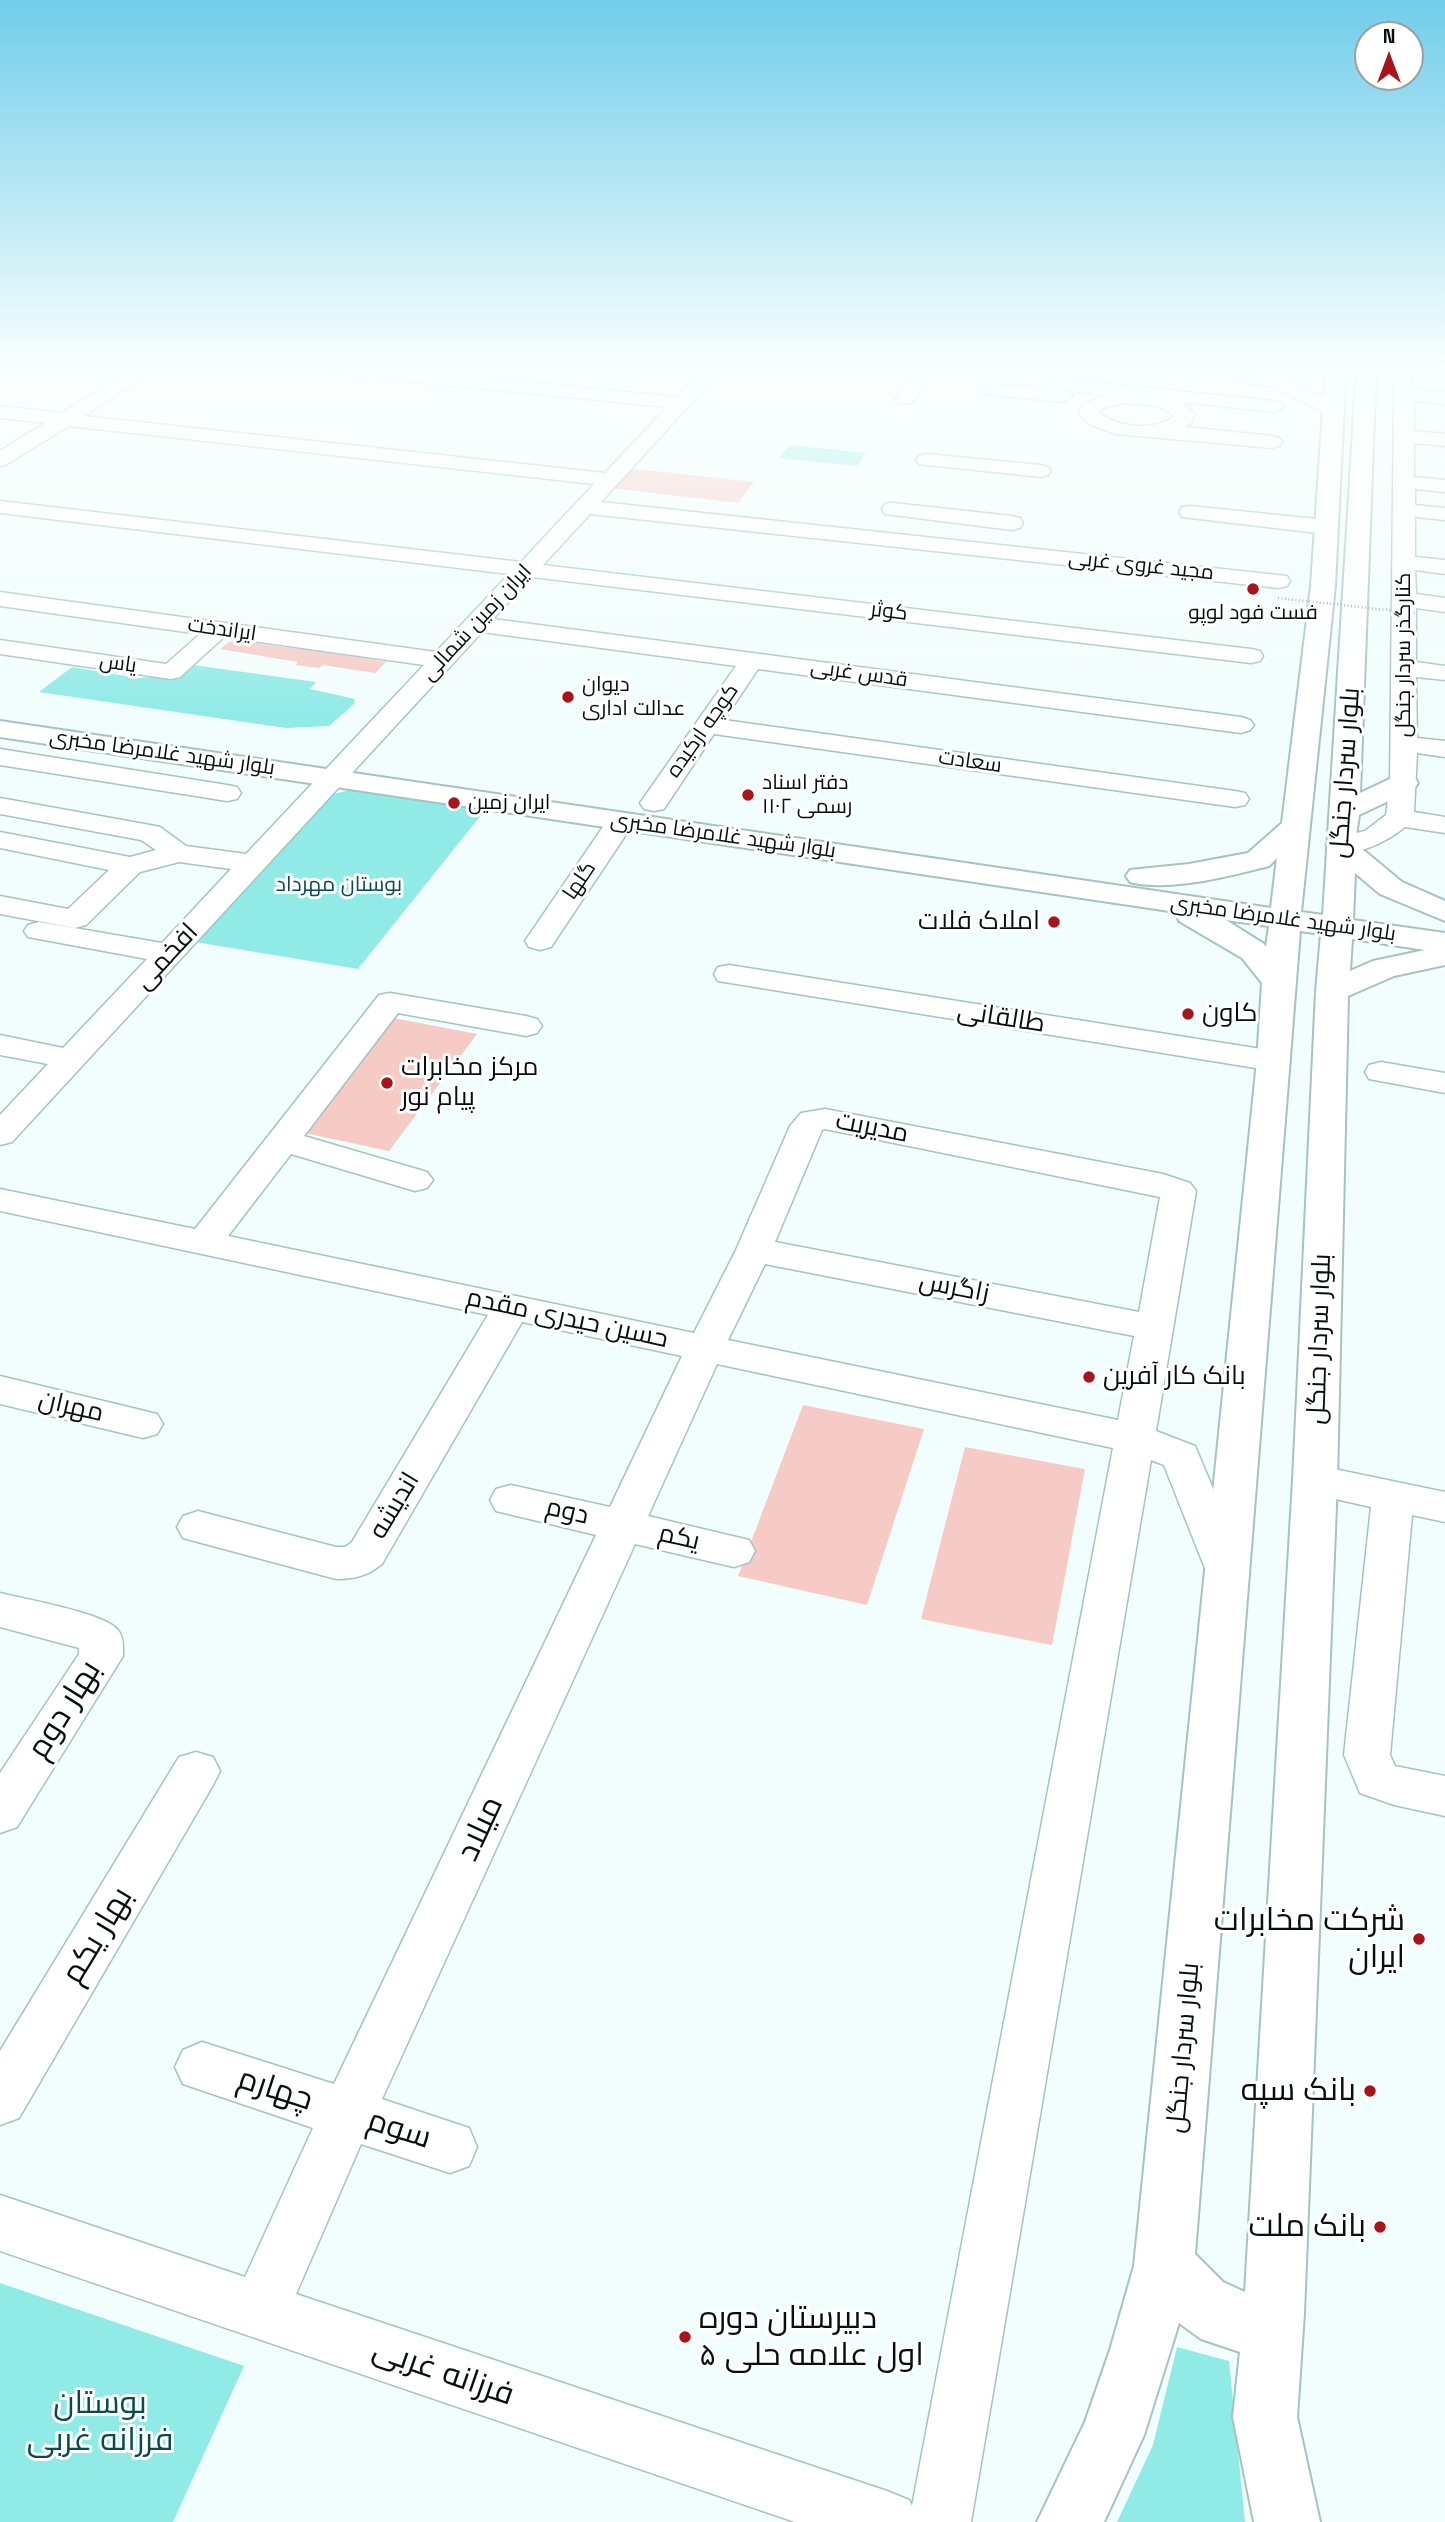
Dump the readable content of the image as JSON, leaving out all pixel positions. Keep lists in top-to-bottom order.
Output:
{
  "streets": {
    "main road": ["بلوار شهید غلامرضا مخبری", "بلوار سردار جنگل"],
    "street": [
      "مجید غروی غربی",
      "کوثر",
      "ایران زمین شمالی",
      "ایراندخت",
      "کنارگذر سردار جنگل",
      "یاس",
      "قدس غربی",
      "کوچه ارکیده",
      "سعادت",
      "گلها",
      "افخمی",
      "طالقانی",
      "مدیریت",
      "زاگرس",
      "حسین حیدری مقدم",
      "مهران",
      "اندیشه",
      "دوم",
      "یکم",
      "بهار دوم",
      "میلاد",
      "بهار یکم",
      "چهارم",
      "سوم",
      "فرزانه غربی"
    ]
  },
  "crossings": [
    ["مجید غروی غربی", "ایران زمین شمالی"],
    ["کوثر", "ایران زمین شمالی"],
    ["ایران زمین شمالی", "ایراندخت"],
    ["ایران زمین شمالی", "قدس غربی"],
    ["ایران زمین شمالی", "بلوار شهید غلامرضا مخبری"],
    ["ایران زمین شمالی", "افخمی"],
    ["ایراندخت", "یاس"],
    ["قدس غربی", "کوچه ارکیده"],
    ["کوچه ارکیده", "بلوار شهید غلامرضا مخبری"],
    ["کوچه ارکیده", "سعادت"],
    ["بلوار شهید غلامرضا مخبری", "بلوار سردار جنگل"],
    ["بلوار شهید غلامرضا مخبری", "گلها"],
    ["بلوار شهید غلامرضا مخبری", "افخمی"],
    ["بلوار سردار جنگل", "طالقانی"],
    ["بلوار سردار جنگل", "حسین حیدری مقدم"],
    ["مدیریت", "زاگرس"],
    ["مدیریت", "حسین حیدری مقدم"],
    ["مدیریت", "میلاد"],
    ["حسین حیدری مقدم", "اندیشه"],
    ["حسین حیدری مقدم", "میلاد"],
    ["دوم", "یکم"],
    ["دوم", "میلاد"],
    ["یکم", "میلاد"],
    ["میلاد", "چهارم"],
    ["میلاد", "سوم"],
    ["میلاد", "فرزانه غربی"],
    ["چهارم", "سوم"]
  ],
  "parks": ["بوستان مهرداد", "بوستان فرزانه غربی"],
  "places": [
    "فست فود لوپو",
    "دیوان عدالت اداری",
    "دفتر اسناد رسمی ۱۱۰۲",
    "ایران زمین",
    "املاک فلات",
    "کاون",
    "مرکز مخابرات پیام نور",
    "بانک کار آفرین",
    "شرکت مخابرات ایران",
    "بانک سپه",
    "بانک ملت",
    "دبیرستان دوره اول علامه حلی ۵"
  ],
  "north": "top"
}
